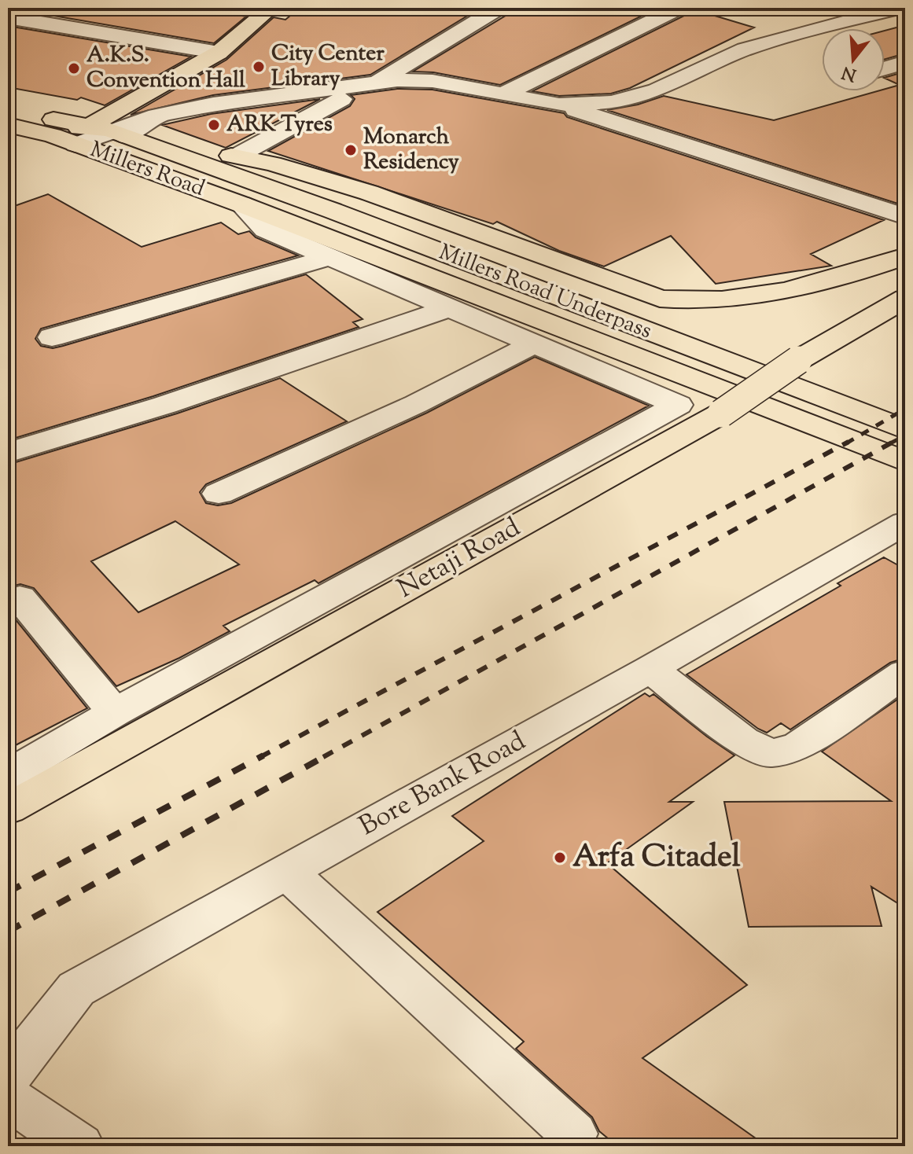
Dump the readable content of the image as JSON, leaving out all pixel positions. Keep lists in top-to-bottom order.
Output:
{
  "streets": {
    "main road": ["Millers Road", "Millers Road Underpass", "Netaji Road"],
    "street": ["Bore Bank Road"]
  },
  "crossings": [
    ["Millers Road", "Millers Road Underpass"]
  ],
  "places": [
    "City Center Library",
    "A.K.S. Convention Hall",
    "ARK Tyres",
    "Monarch Residency",
    "Arfa Citadel"
  ],
  "north": "bottom"
}
